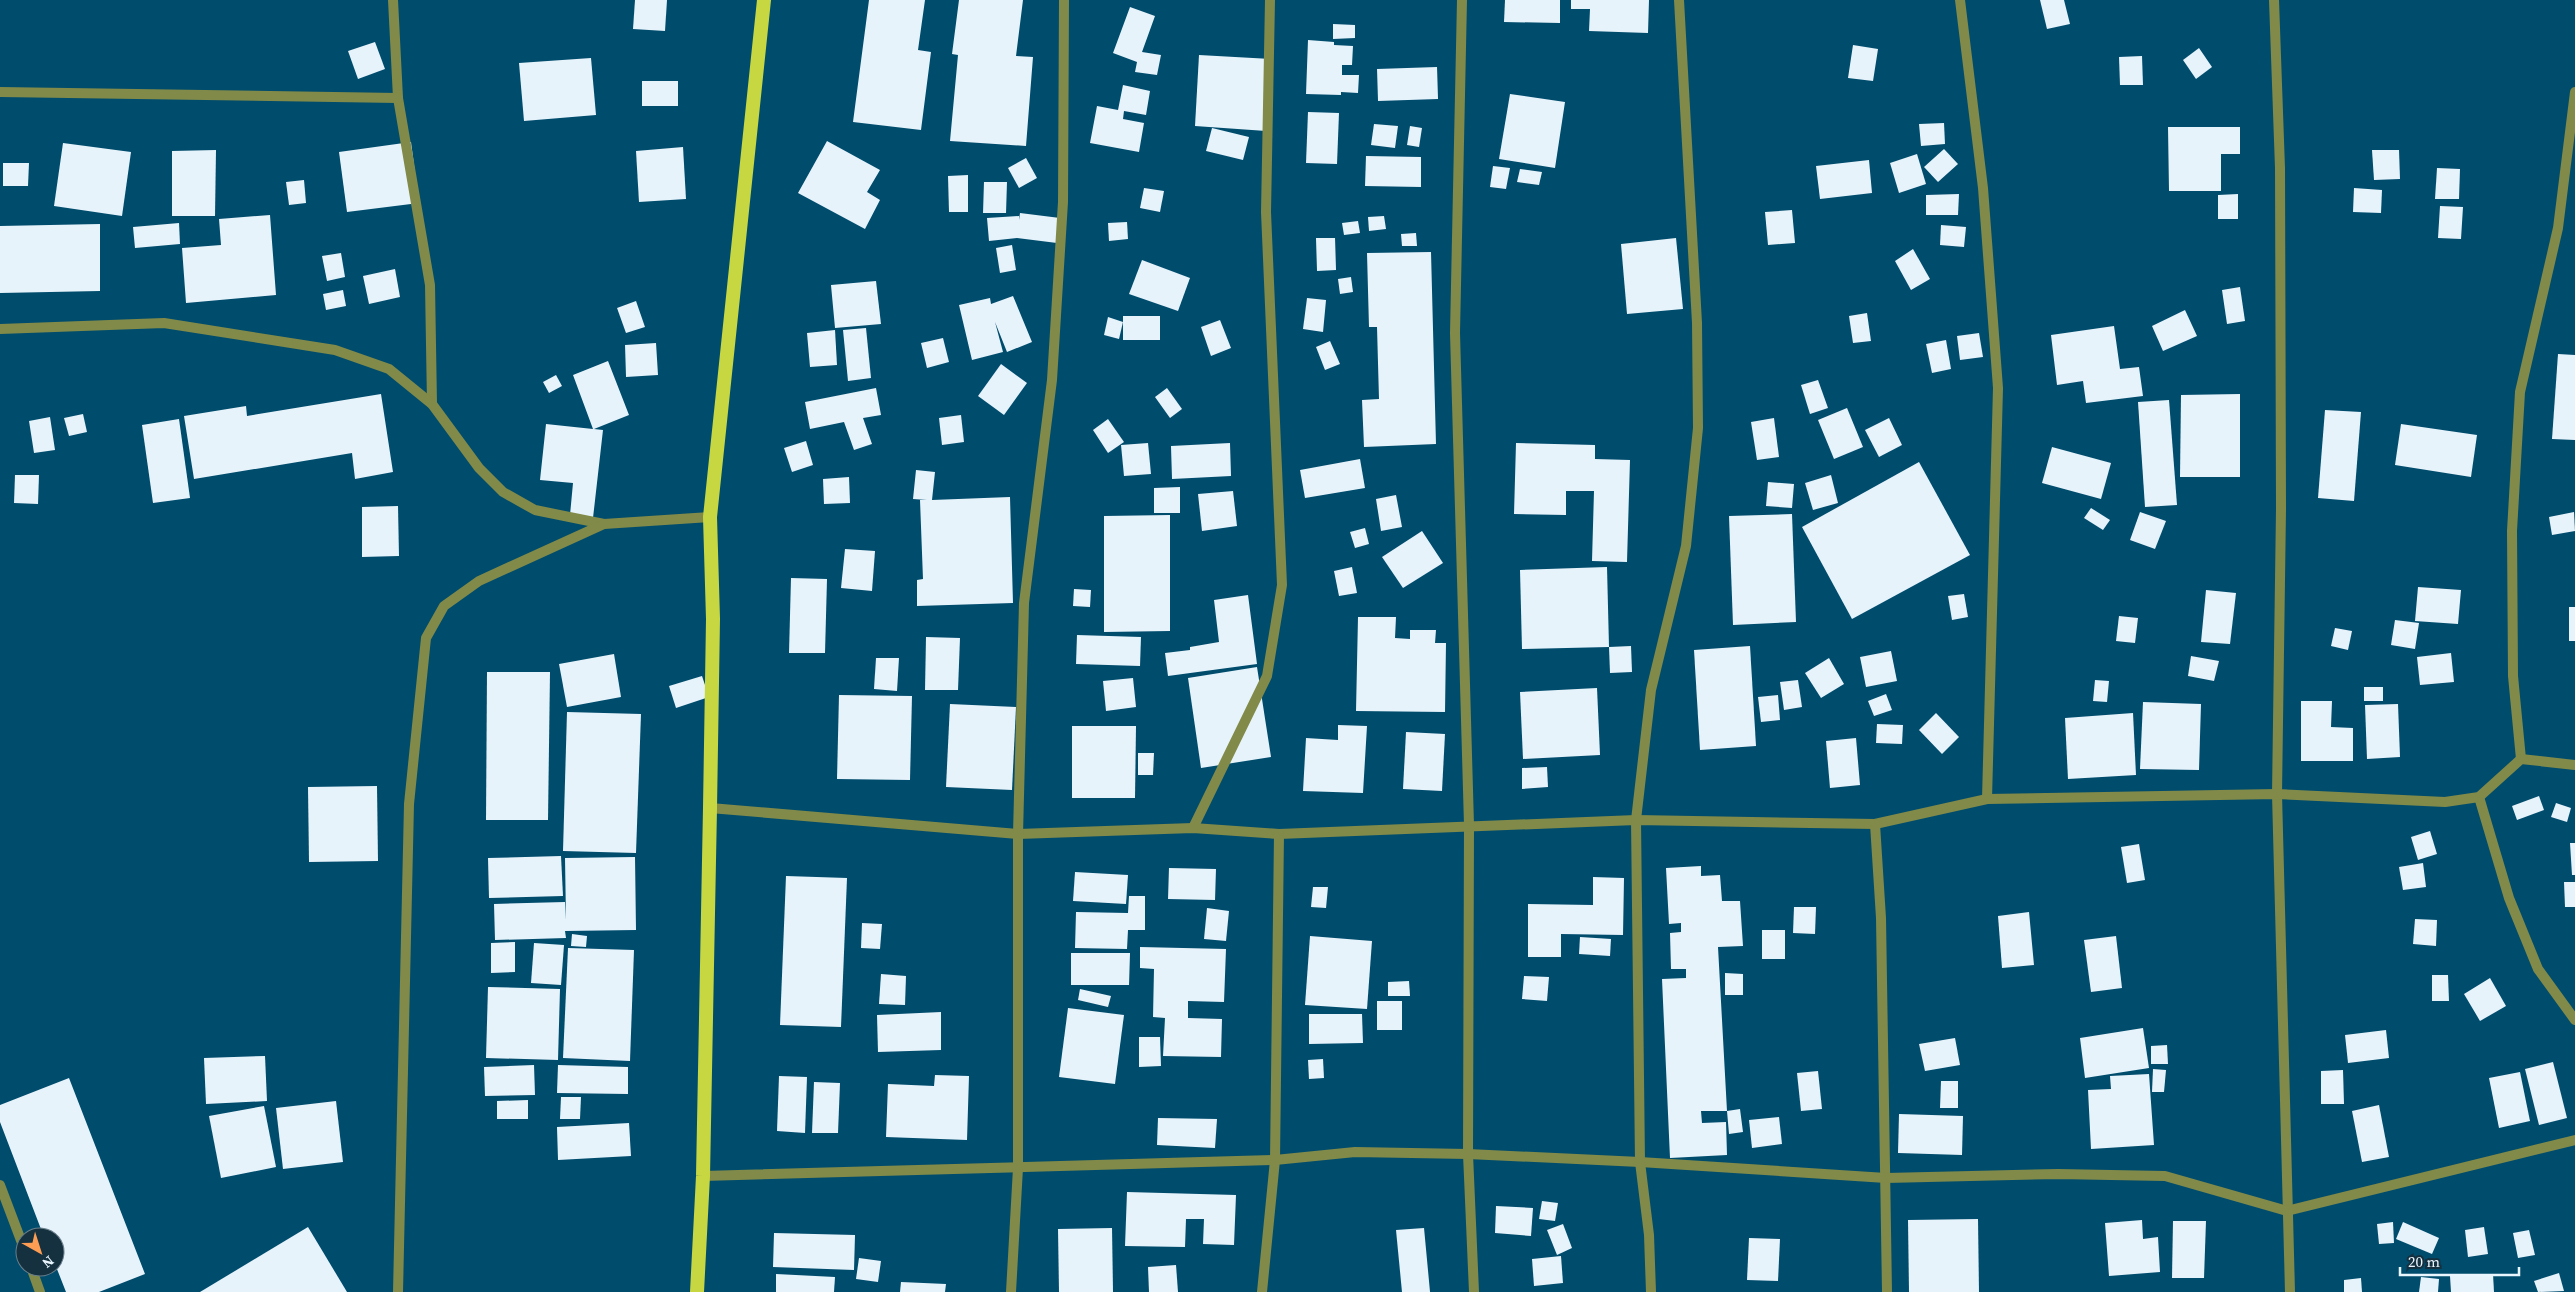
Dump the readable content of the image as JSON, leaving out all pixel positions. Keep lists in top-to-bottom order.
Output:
{
  "scale_bar": "20 m",
  "north": "bottom right"
}
